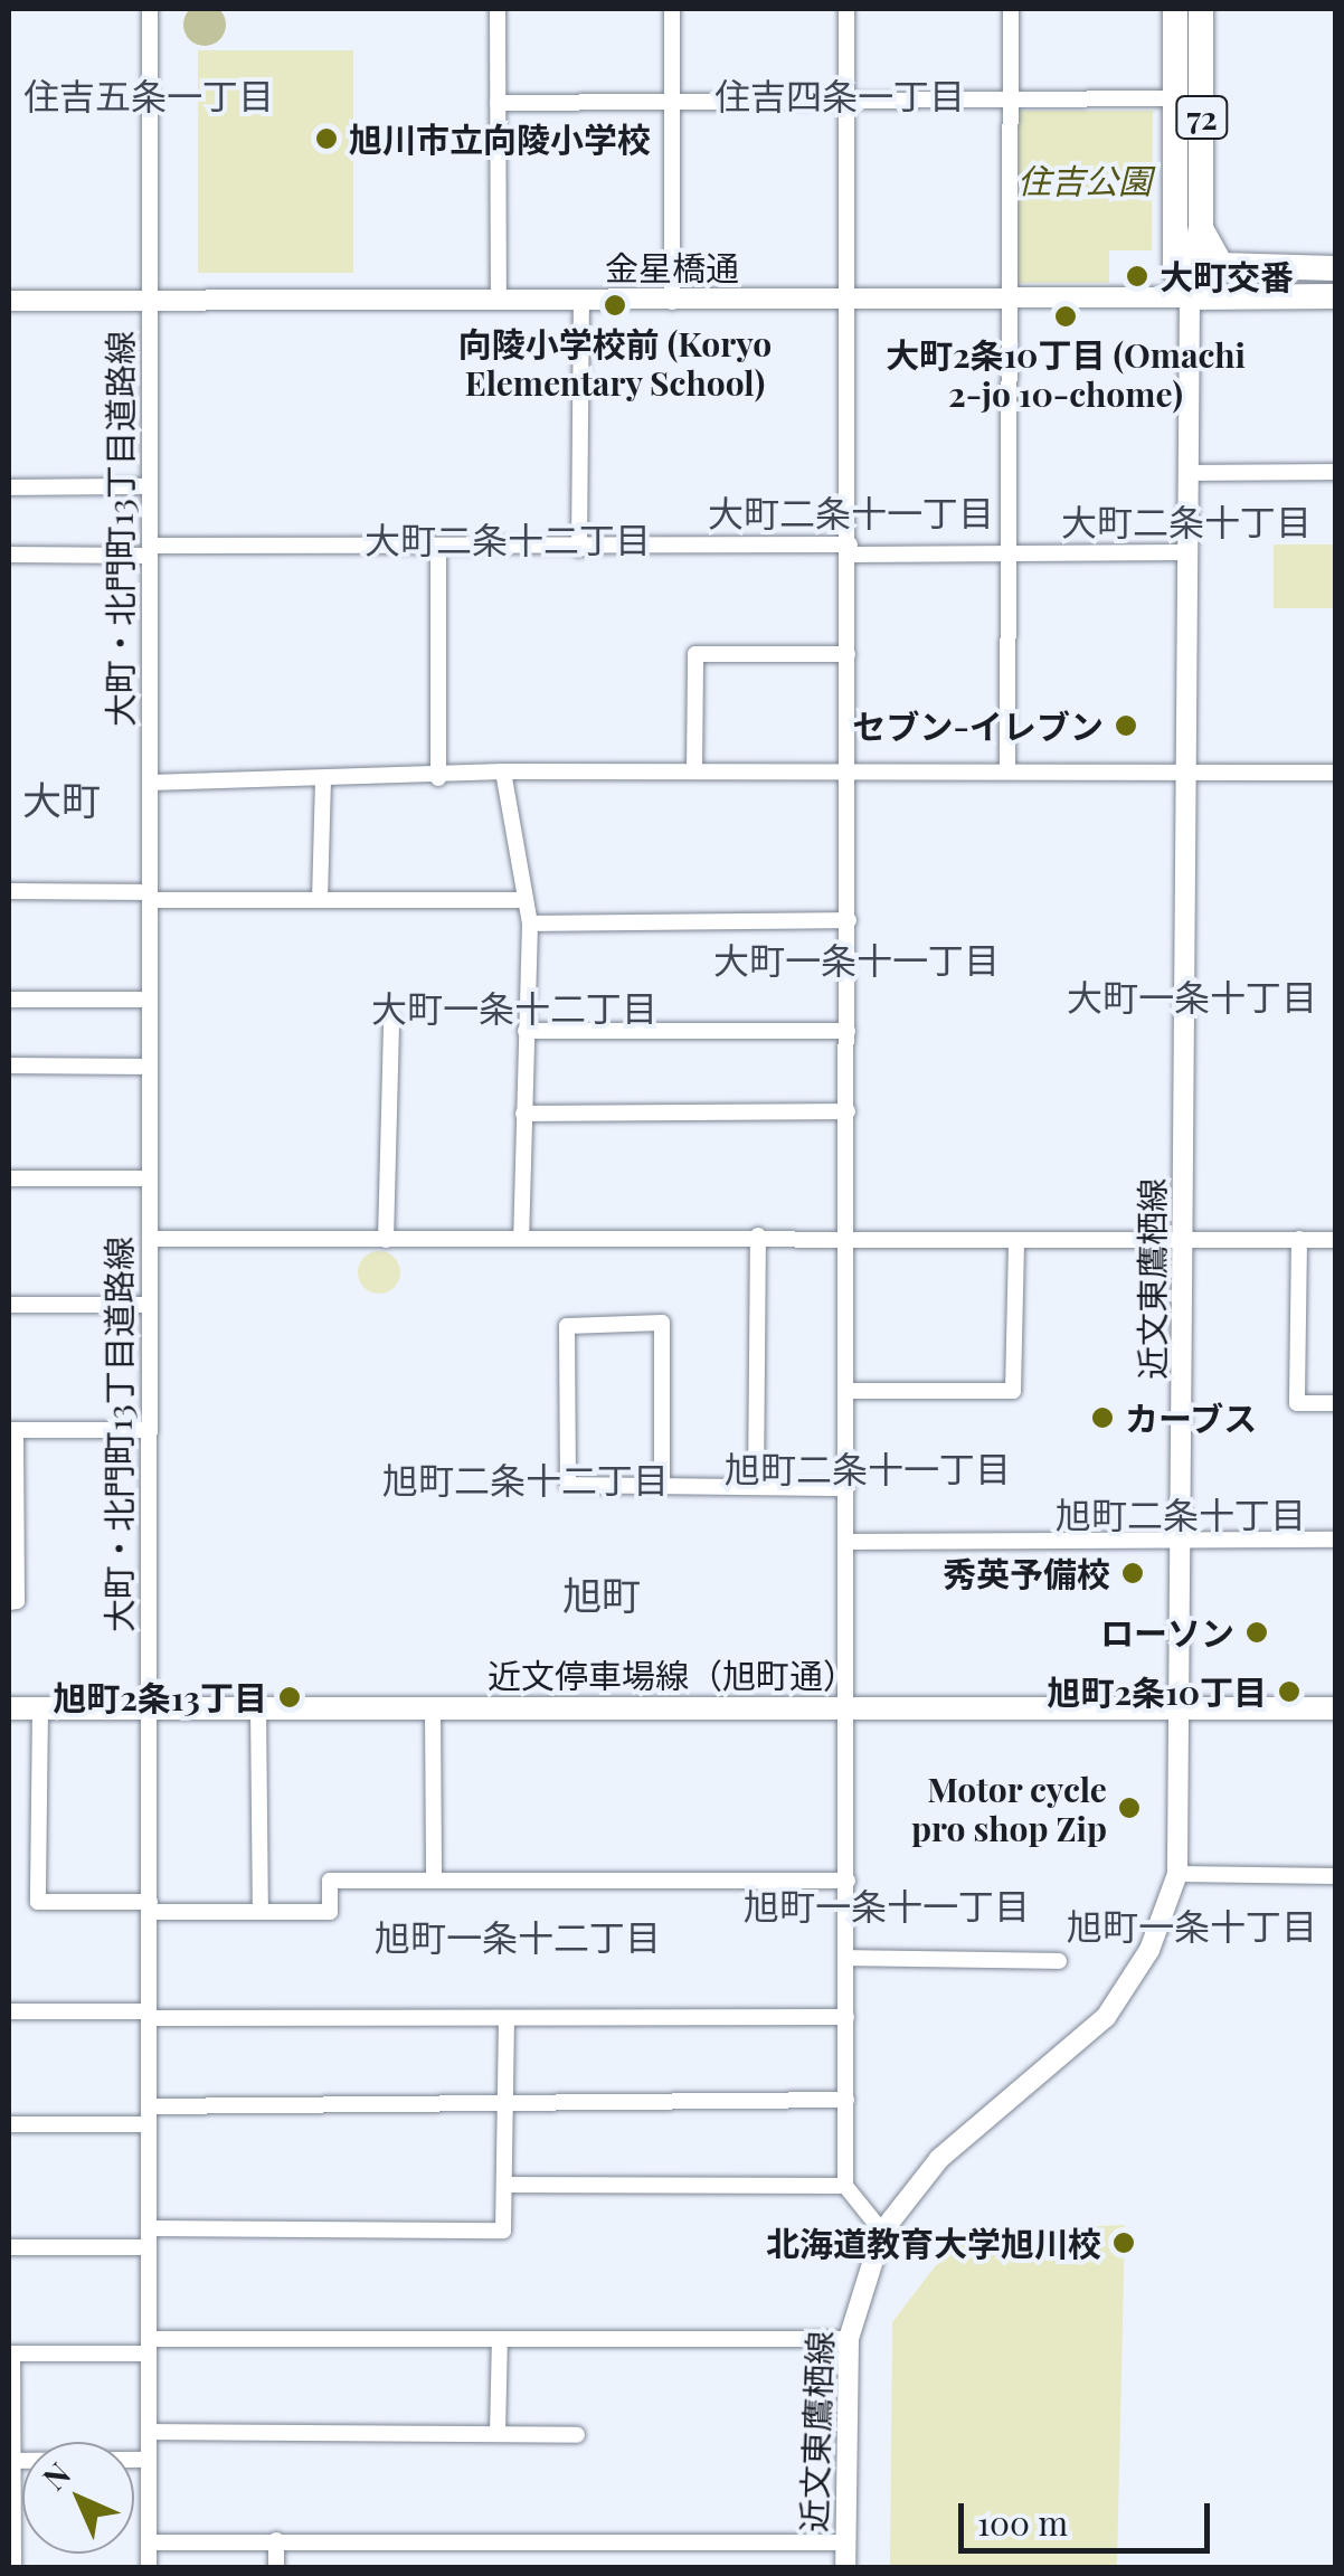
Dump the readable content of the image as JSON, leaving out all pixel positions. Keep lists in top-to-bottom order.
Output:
{
  "streets": {
    "main road": [
      "72",
      "金星橋通",
      "近文東鷹栖線",
      "近文停車場線（旭町通）"
    ],
    "street": ["大町・北門町13丁目道路線"]
  },
  "crossings": [
    ["72", "金星橋通"],
    ["72", "近文東鷹栖線"],
    ["金星橋通", "大町・北門町13丁目道路線"],
    ["金星橋通", "近文東鷹栖線"],
    ["大町・北門町13丁目道路線", "近文停車場線（旭町通）"],
    ["近文東鷹栖線", "近文停車場線（旭町通）"]
  ],
  "districts": [
    "住吉五条一丁目",
    "住吉四条一丁目",
    "大町二条十一丁目",
    "大町二条十丁目",
    "大町二条十二丁目",
    "大町",
    "大町一条十一丁目",
    "大町一条十丁目",
    "大町一条十二丁目",
    "旭町二条十一丁目",
    "旭町二条十二丁目",
    "旭町二条十丁目",
    "旭町",
    "旭町一条十一丁目",
    "旭町一条十丁目",
    "旭町一条十二丁目"
  ],
  "parks": ["住吉公園"],
  "places": [
    "旭川市立向陵小学校",
    "大町交番",
    "向陵小学校前 (Koryo Elementary School)",
    "大町2条10丁目 (Omachi 2-jo 10-chome)",
    "セブン-イレブン",
    "カーブス",
    "秀英予備校",
    "ローソン",
    "旭町2条10丁目",
    "旭町2条13丁目",
    "Motor cycle pro shop Zip",
    "北海道教育大学旭川校"
  ],
  "scale_bar": "100 m",
  "north": "top left"
}
